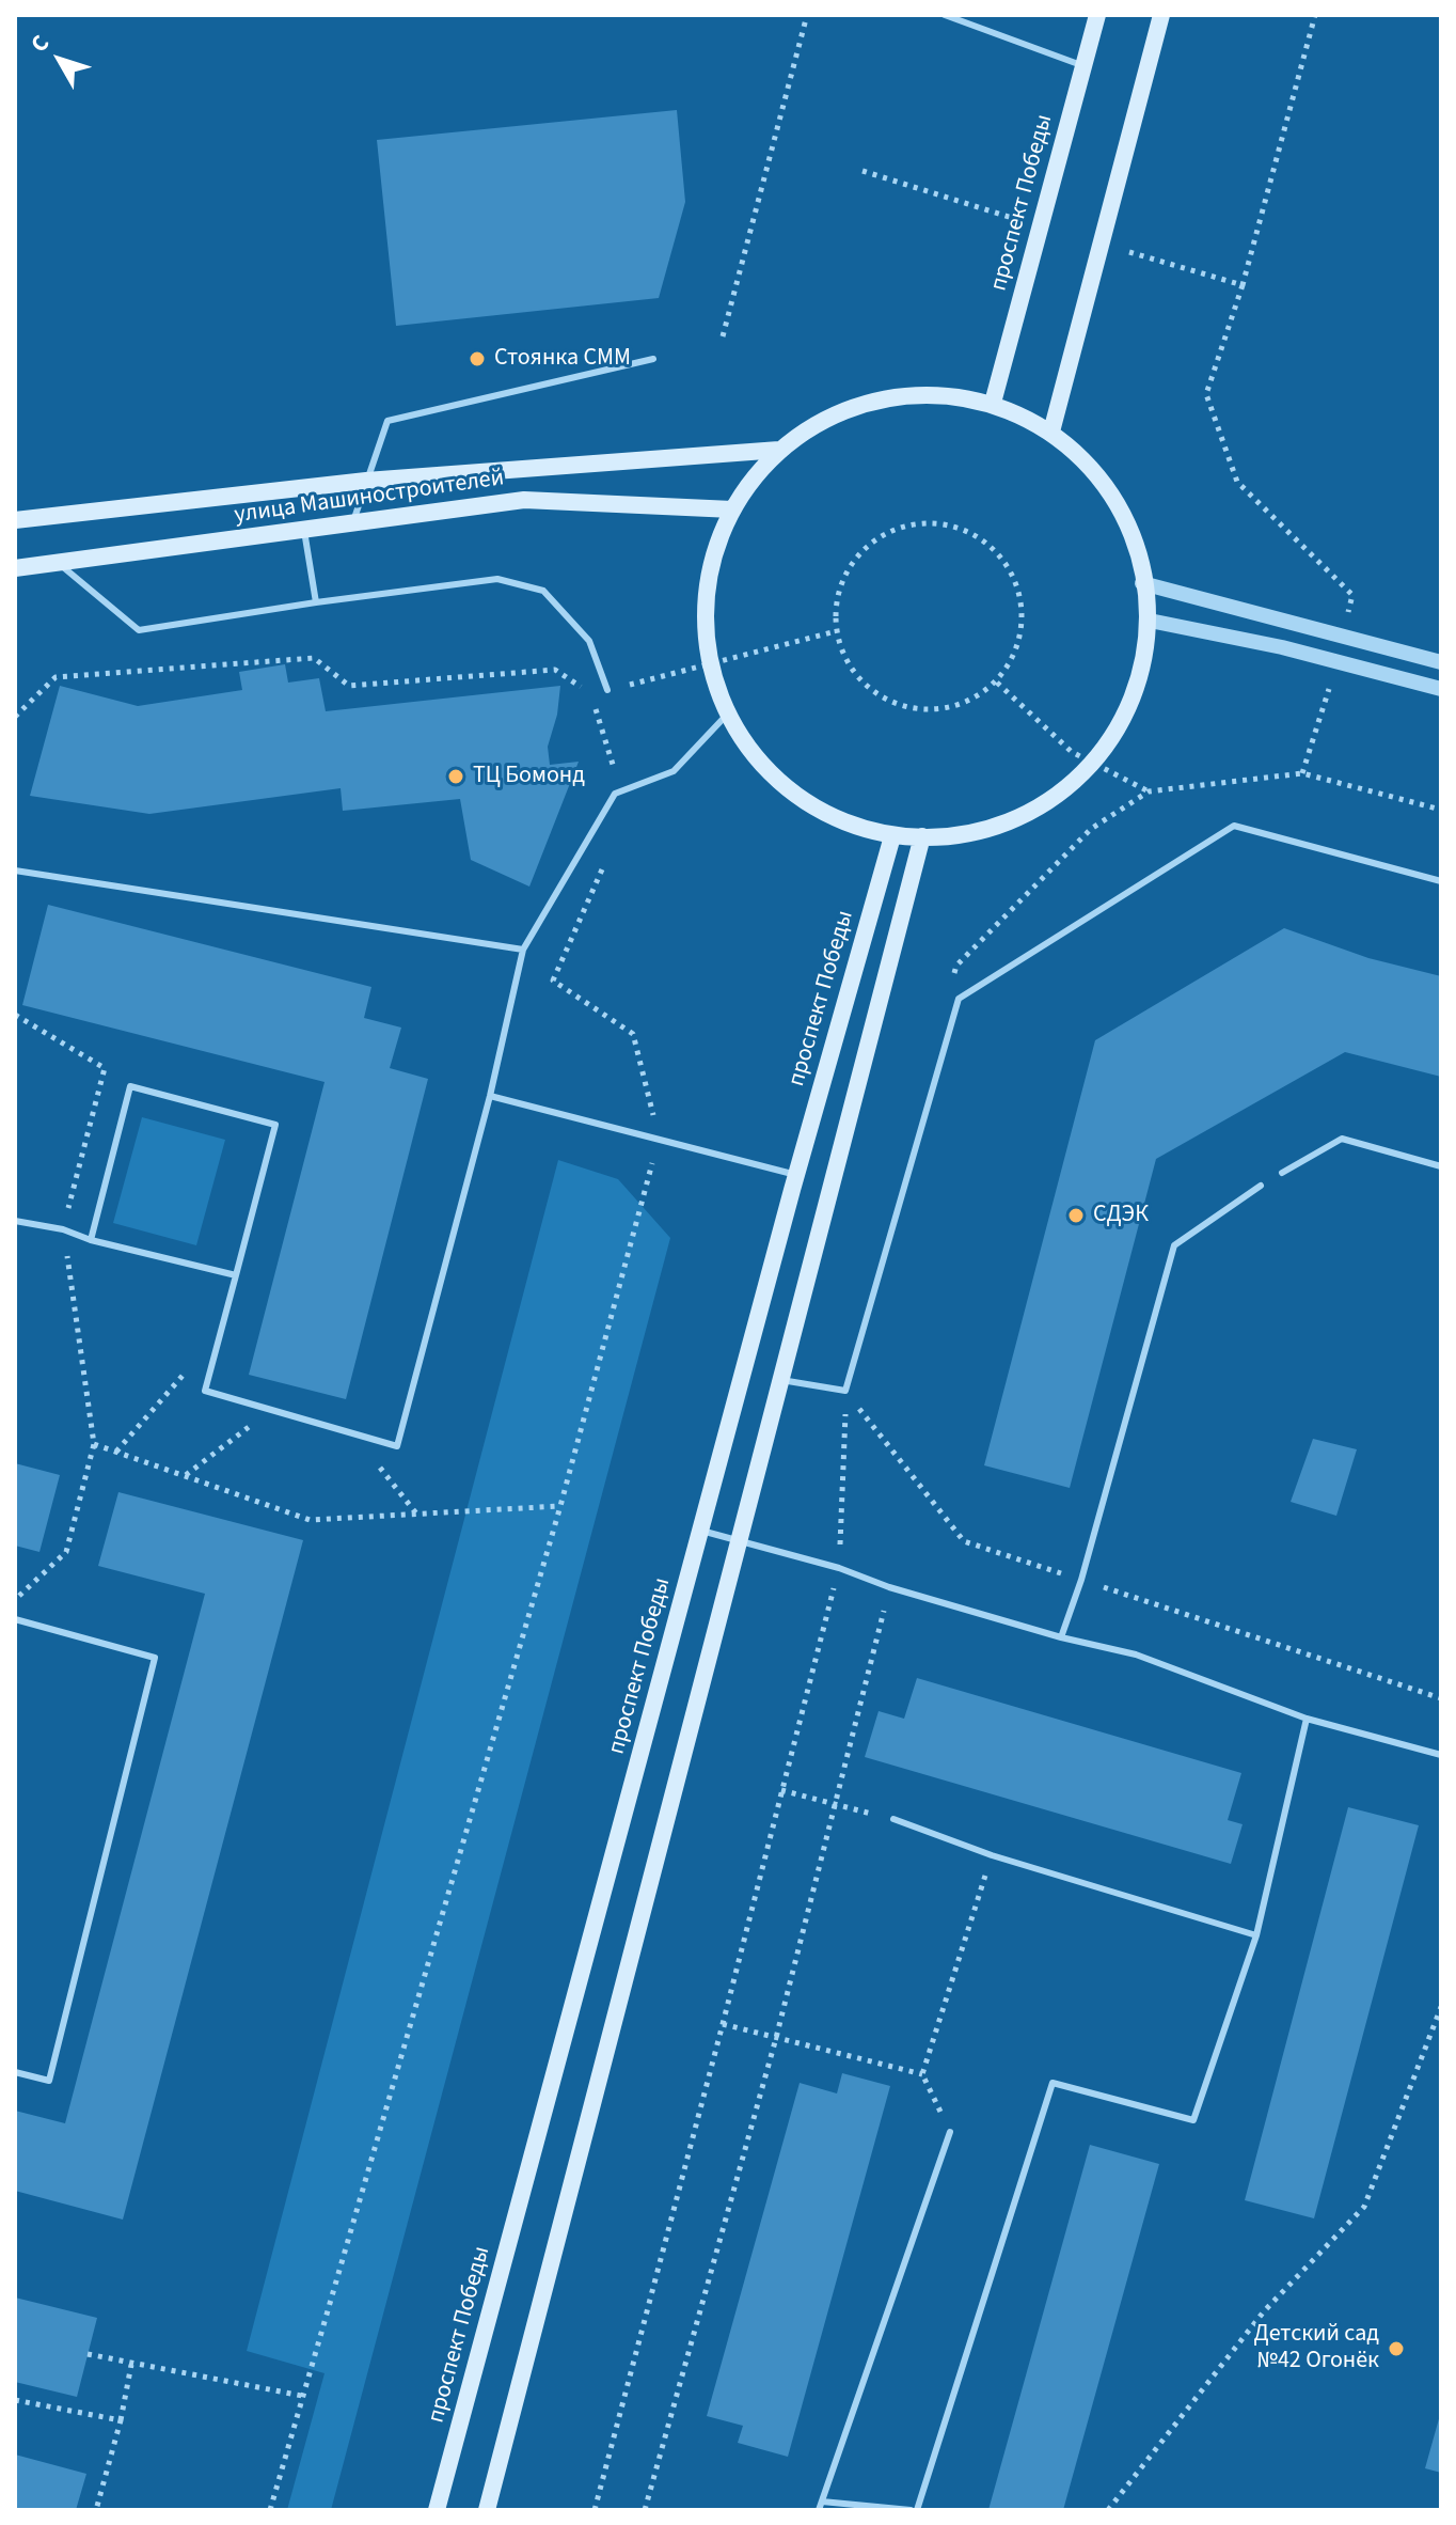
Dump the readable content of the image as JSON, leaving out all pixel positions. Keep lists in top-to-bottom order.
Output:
{
  "streets": {
    "main road": ["проспект Победы", "улица Машиностроителей"]
  },
  "places": [
    "Стоянка СММ",
    "ТЦ Бомонд",
    "СДЭК",
    "Детский сад №42 Огонёк"
  ],
  "north": "top left"
}
